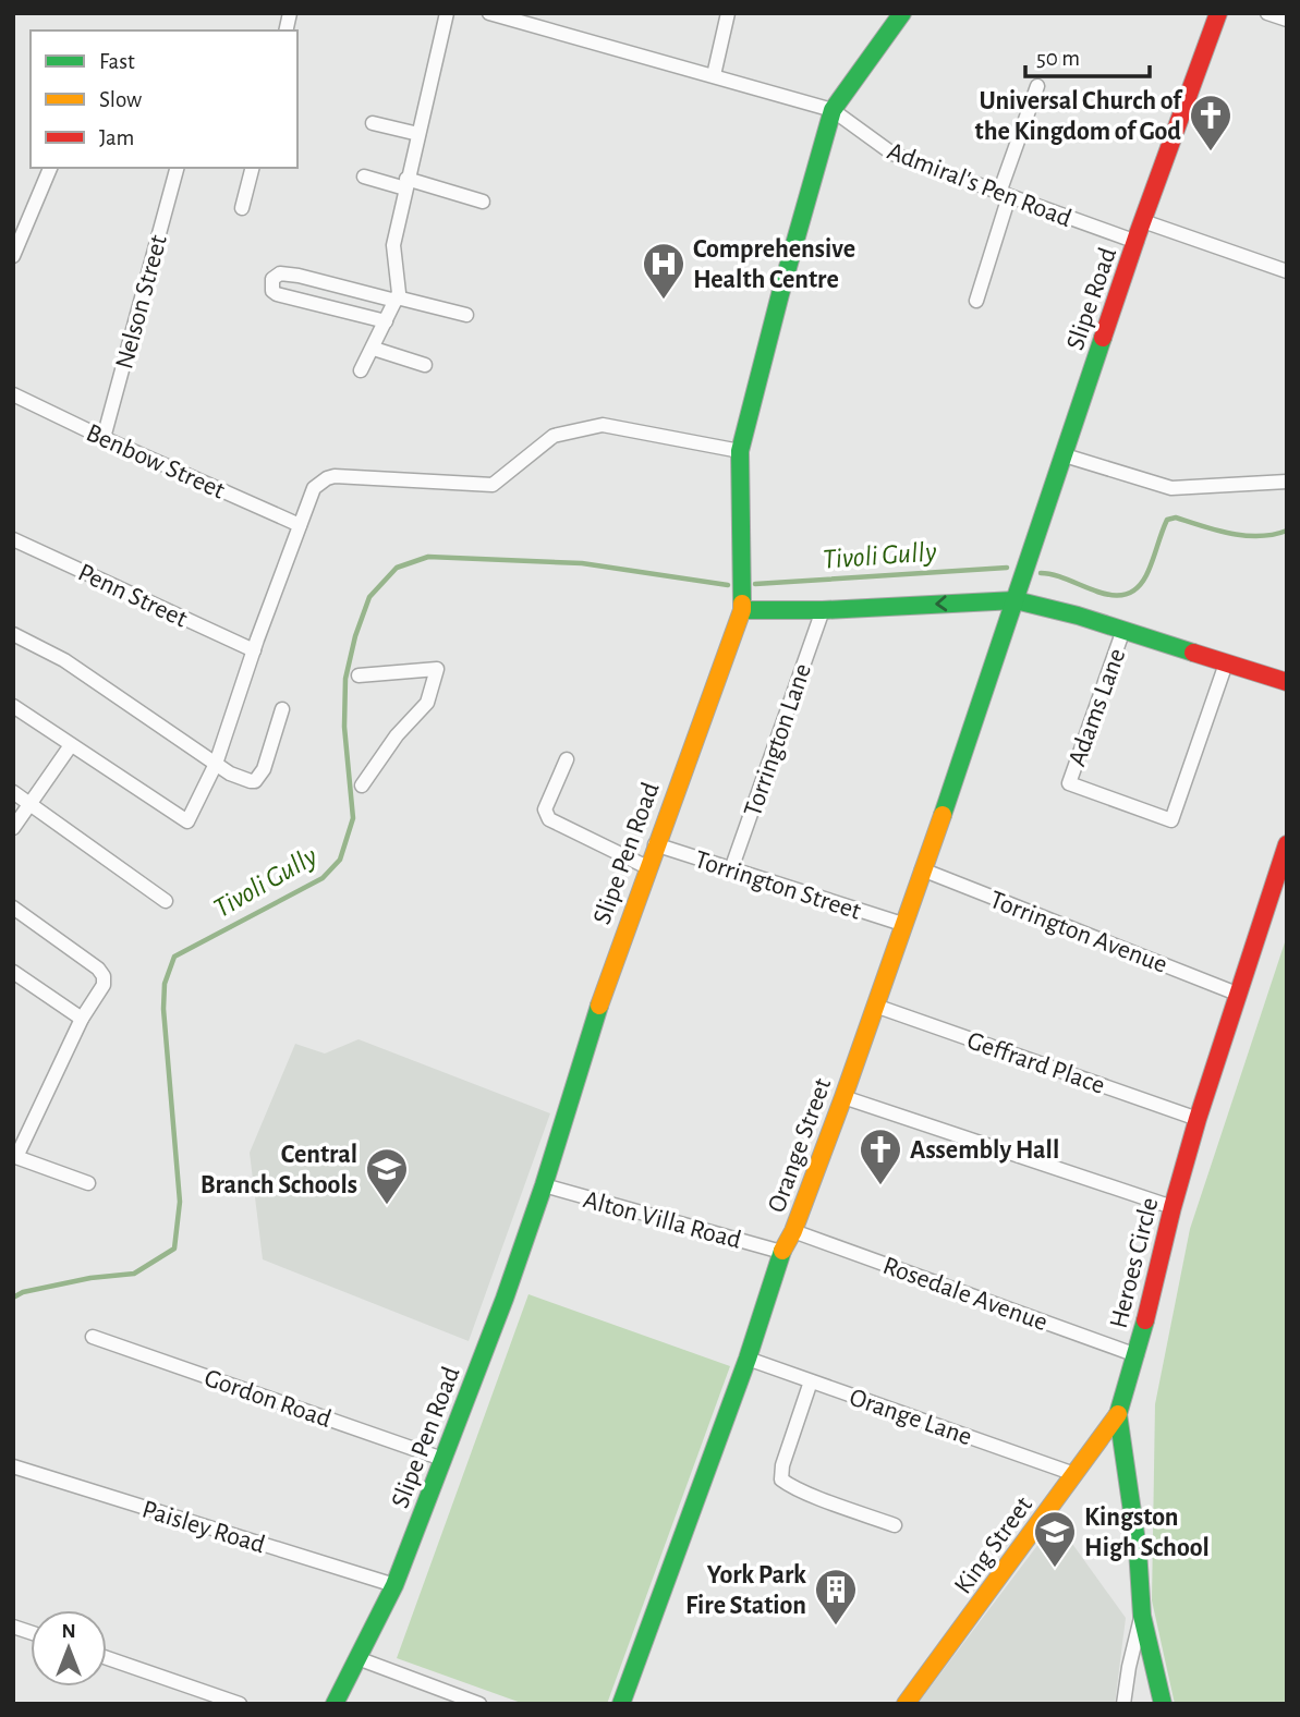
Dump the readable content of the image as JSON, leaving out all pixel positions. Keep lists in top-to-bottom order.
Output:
{
  "streets": {
    "street": [
      "Admiral's Pen Road",
      "Slipe Road",
      "Nelson Street",
      "Benbow Street",
      "Penn Street",
      "Adams Lane",
      "Torrington Lane",
      "Slipe Pen Road",
      "Torrington Street",
      "Torrington Avenue",
      "Geffrard Place",
      "Orange Street",
      "Alton Villa Road",
      "Heroes Circle",
      "Rosedale Avenue",
      "Gordon Road",
      "Orange Lane",
      "Paisley Road",
      "King Street"
    ]
  },
  "crossings": [
    ["Admiral's Pen Road", "Slipe Road"],
    ["Admiral's Pen Road", "Slipe Pen Road"],
    ["Slipe Road", "Orange Street"],
    ["Nelson Street", "Benbow Street"],
    ["Torrington Lane", "Torrington Street"],
    ["Slipe Pen Road", "Torrington Street"],
    ["Slipe Pen Road", "Alton Villa Road"],
    ["Slipe Pen Road", "Gordon Road"],
    ["Slipe Pen Road", "Paisley Road"],
    ["Torrington Street", "Orange Street"],
    ["Torrington Avenue", "Orange Street"],
    ["Torrington Avenue", "Heroes Circle"],
    ["Geffrard Place", "Orange Street"],
    ["Geffrard Place", "Heroes Circle"],
    ["Orange Street", "Alton Villa Road"],
    ["Orange Street", "Rosedale Avenue"],
    ["Orange Street", "Orange Lane"],
    ["Heroes Circle", "Rosedale Avenue"],
    ["Heroes Circle", "King Street"],
    ["Orange Lane", "King Street"]
  ],
  "water": ["Tivoli Gully"],
  "places": {
    "church": ["Universal Church of the Kingdom of God", "Assembly Hall"],
    "hospital": ["Comprehensive Health Centre"],
    "school or university": ["Central Branch Schools", "Kingston High School"],
    "building": ["York Park Fire Station"]
  },
  "legend": ["Fast", "Slow", "Jam"],
  "scale_bar": "50 m",
  "north": "top"
}
